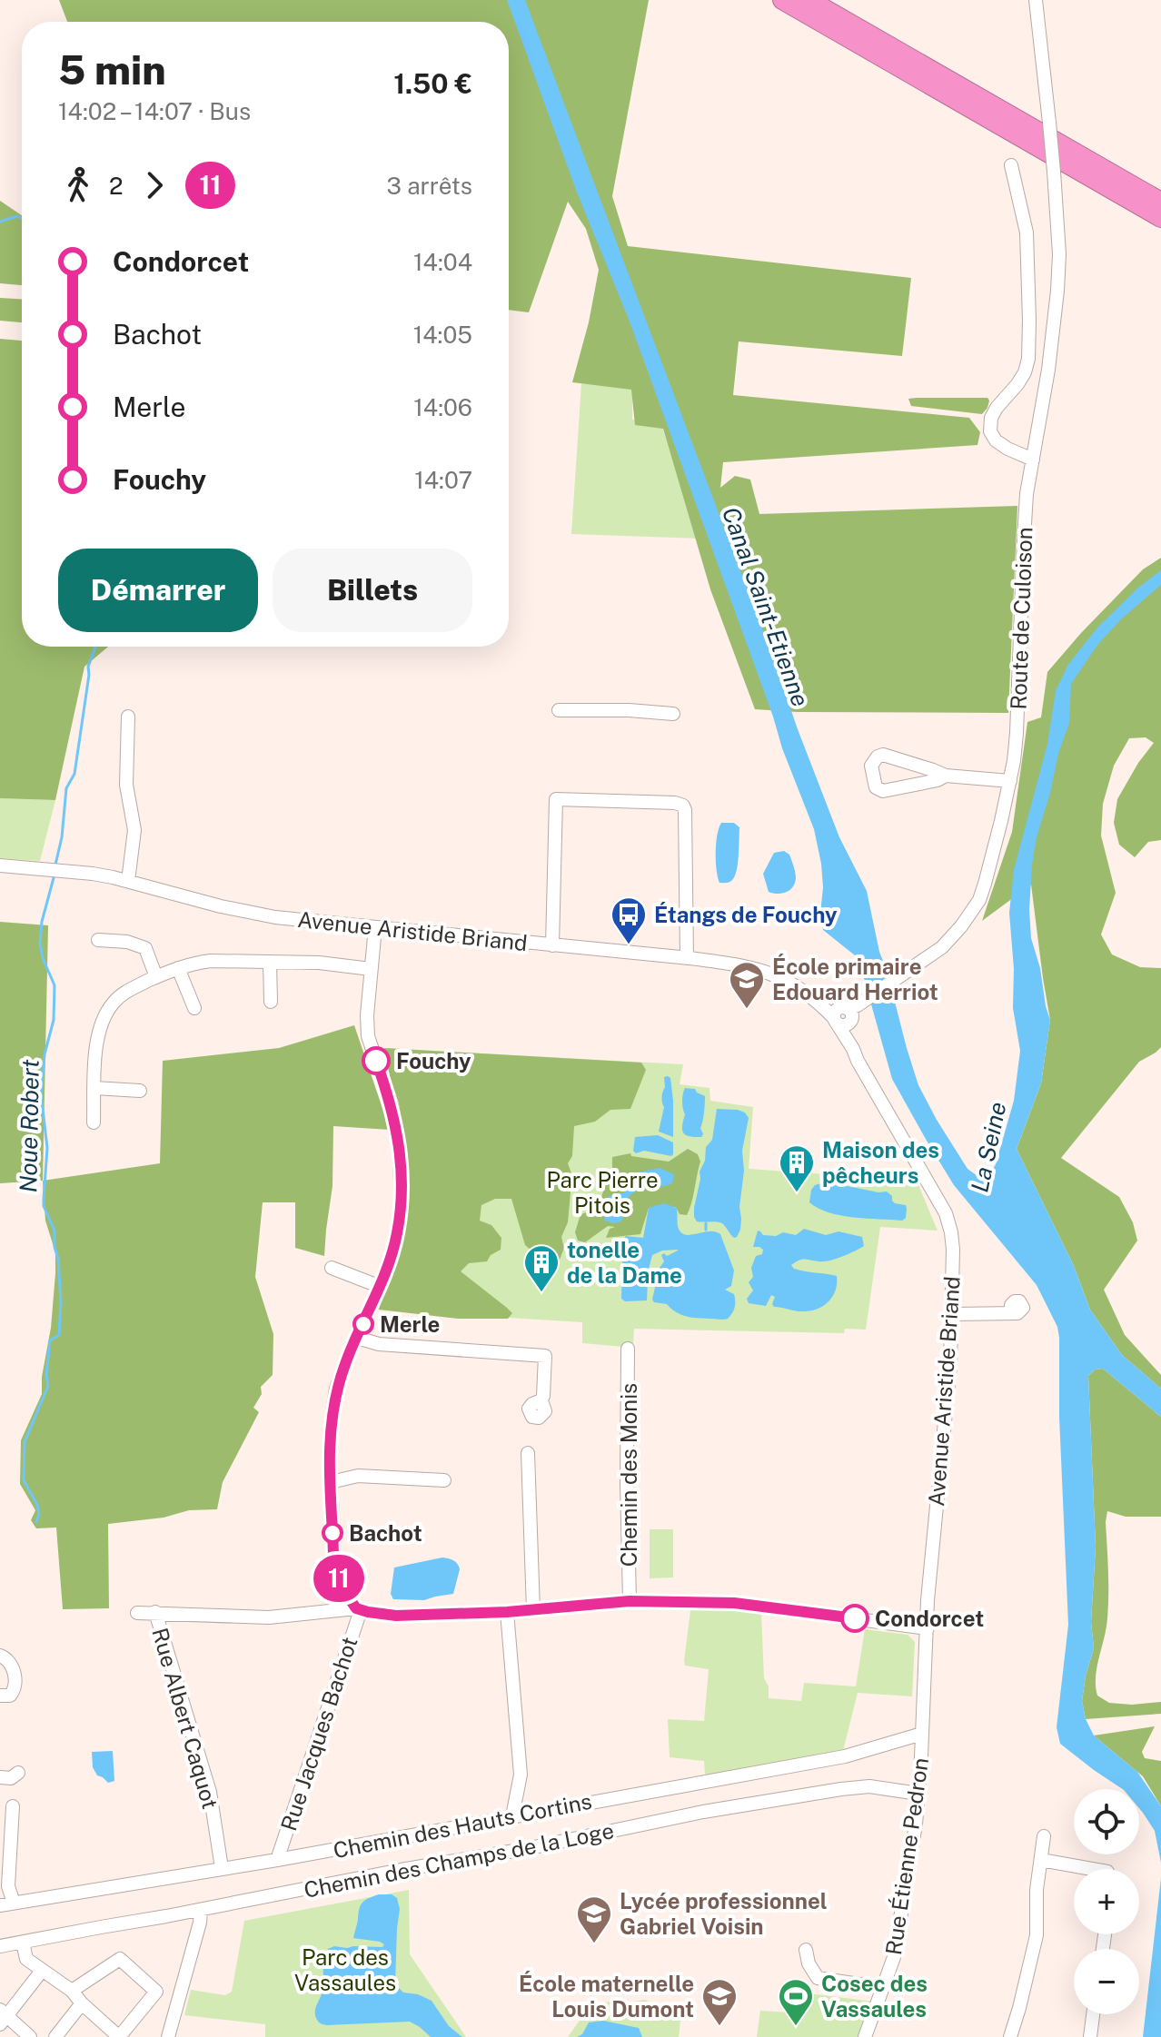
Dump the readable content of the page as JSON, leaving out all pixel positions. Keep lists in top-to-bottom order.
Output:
{
  "streets": {
    "street": [
      "Route de Culoison",
      "Avenue Aristide Briand",
      "Chemin des Monis",
      "Rue Albert Caquot",
      "Rue Jacques Bachot",
      "Chemin des Hauts Cortins",
      "Rue Étienne Pedron",
      "Chemin des Champs de la Loge"
    ]
  },
  "crossings": [
    ["Route de Culoison", "Avenue Aristide Briand"],
    ["Avenue Aristide Briand", "Rue Albert Caquot"],
    ["Avenue Aristide Briand", "Rue Étienne Pedron"],
    ["Chemin des Monis", "Rue Albert Caquot"],
    ["Rue Albert Caquot", "Rue Jacques Bachot"],
    ["Rue Albert Caquot", "Chemin des Hauts Cortins"],
    ["Rue Albert Caquot", "Rue Étienne Pedron"],
    ["Rue Jacques Bachot", "Chemin des Hauts Cortins"],
    ["Chemin des Hauts Cortins", "Rue Étienne Pedron"],
    ["Rue Étienne Pedron", "Chemin des Champs de la Loge"]
  ],
  "water": ["Canal Saint-Etienne", "Noue Robert", "La Seine"],
  "parks": ["Parc Pierre Pitois", "Parc des Vassaules"],
  "places": {
    "bus stop": ["Étangs de Fouchy"],
    "school or university": ["École primaire Edouard Herriot", "Lycée professionnel Gabriel Voisin", "École maternelle Louis Dumont"],
    "other": [
      "Fouchy",
      "Merle",
      "Bachot",
      "Condorcet"
    ],
    "building": ["Maison des pêcheurs", "tonelle de la Dame"],
    "sports": ["Cosec des Vassaules"]
  },
  "lines": ["bus line 11"],
  "page": {
    "on_map": "11",
    "heading": ["5 min", "14:02 – 14:07 · Bus", "1.50 €"],
    "legs": ["2", "11", "3 arrêts"],
    "list": [
      {
        "name": "Condorcet",
        "value": "14:04"
      },
      {
        "name": "Bachot",
        "value": "14:05"
      },
      {
        "name": "Merle",
        "value": "14:06"
      },
      {
        "name": "Fouchy",
        "value": "14:07"
      }
    ],
    "buttons": ["Démarrer", "Billets"],
    "map_buttons": ["+", "−"]
  }
}
